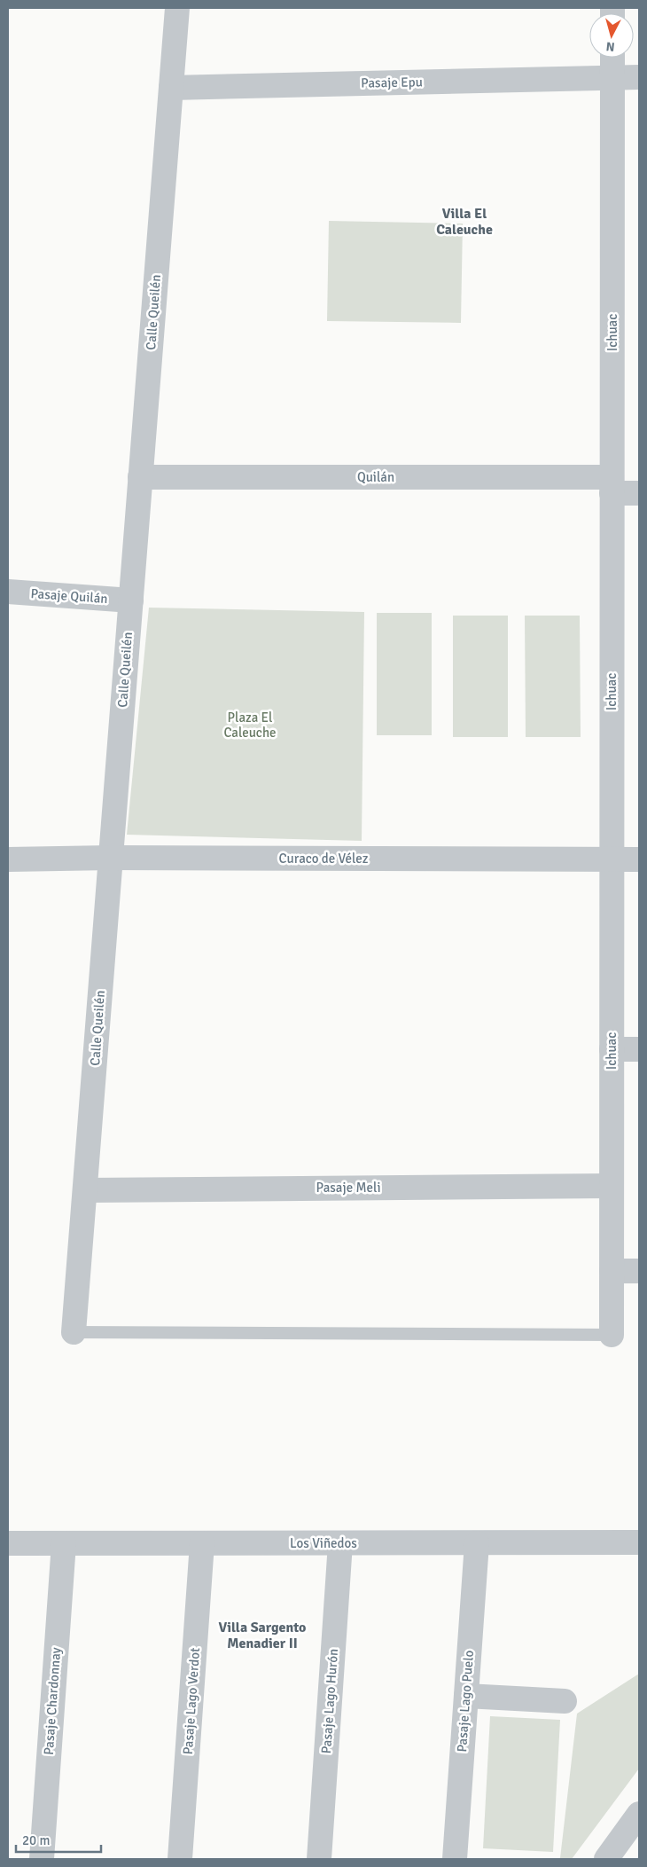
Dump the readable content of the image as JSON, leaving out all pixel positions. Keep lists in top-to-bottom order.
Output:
{
  "streets": {
    "street": [
      "Pasaje Epu",
      "Calle Queilén",
      "Ichuac",
      "Quilán",
      "Pasaje Quilán",
      "Curaco de Vélez",
      "Pasaje Meli",
      "Los Viñedos",
      "Pasaje Chardonnay",
      "Pasaje Lago Verdot",
      "Pasaje Lago Hurón",
      "Pasaje Lago Puelo"
    ]
  },
  "crossings": [
    ["Pasaje Epu", "Calle Queilén"],
    ["Pasaje Epu", "Ichuac"],
    ["Calle Queilén", "Quilán"],
    ["Calle Queilén", "Pasaje Quilán"],
    ["Calle Queilén", "Curaco de Vélez"],
    ["Calle Queilén", "Pasaje Meli"],
    ["Ichuac", "Quilán"],
    ["Ichuac", "Curaco de Vélez"],
    ["Ichuac", "Pasaje Meli"],
    ["Los Viñedos", "Pasaje Chardonnay"],
    ["Los Viñedos", "Pasaje Lago Verdot"],
    ["Los Viñedos", "Pasaje Lago Hurón"],
    ["Los Viñedos", "Pasaje Lago Puelo"]
  ],
  "districts": ["Villa El Caleuche", "Villa Sargento Menadier II"],
  "parks": ["Plaza El Caleuche"],
  "scale_bar": "20 m",
  "north": "bottom"
}
